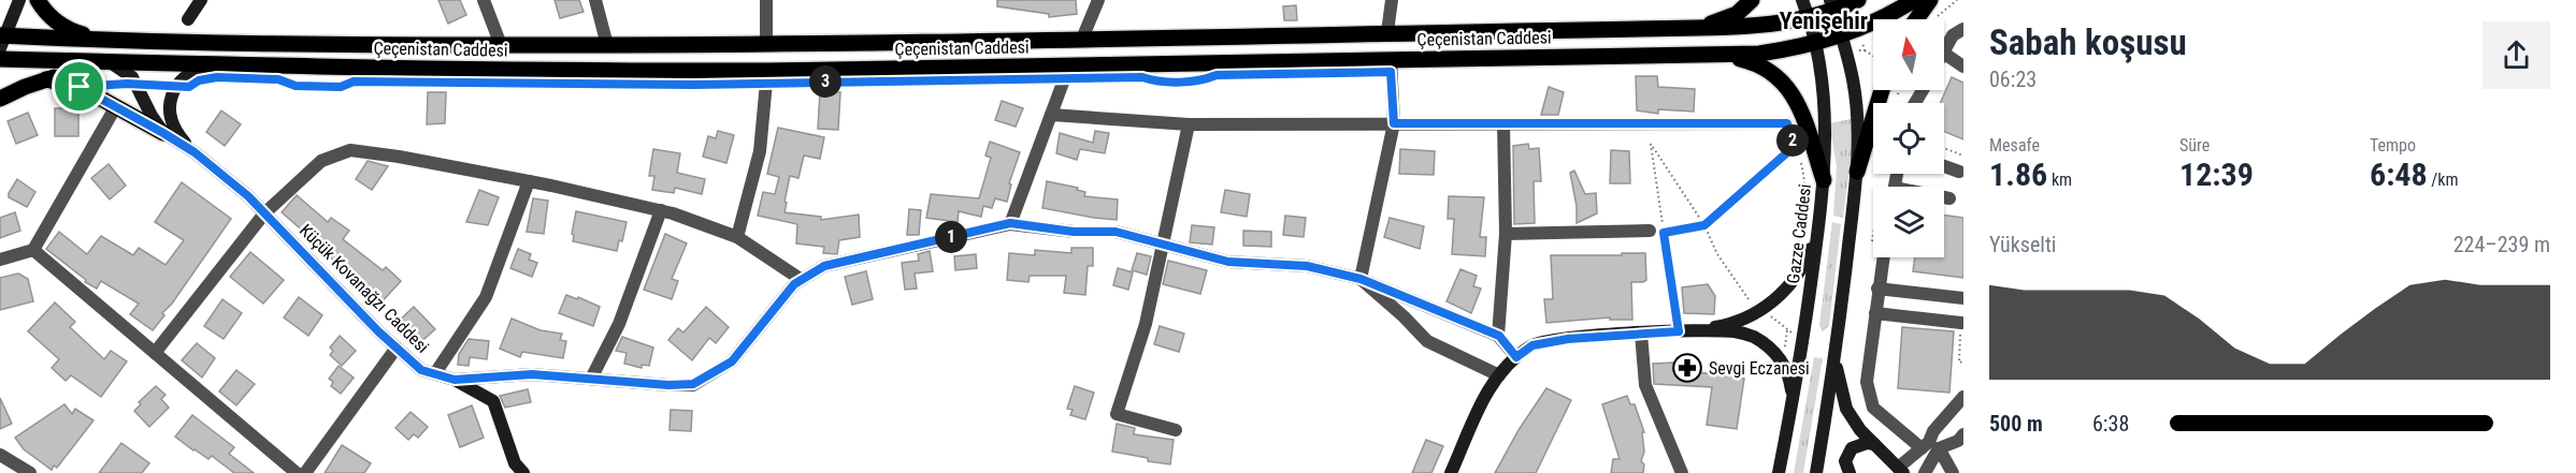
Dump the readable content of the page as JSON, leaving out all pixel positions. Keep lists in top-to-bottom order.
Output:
{
  "streets": {
    "main road": ["Çeçenistan Caddesi", "Gazze Caddesi", "Küçük Kovanağzı Caddesi"]
  },
  "crossings": [
    ["Çeçenistan Caddesi", "Gazze Caddesi"],
    ["Çeçenistan Caddesi", "Küçük Kovanağzı Caddesi"]
  ],
  "districts": ["Yenişehir"],
  "places": {
    "pharmacy": ["Sevgi Eczanesi"]
  },
  "north": "top",
  "page": {
    "heading": ["Sabah koşusu", "06:23"],
    "pins": ["3", "2", "1"],
    "stats": [
      ["Mesafe", "1.86 km"],
      ["Süre", "12:39"],
      ["Tempo", "6:48 /km"]
    ],
    "chart": ["Yükselti", "224–239 m"],
    "list": [
      {
        "name": "500 m",
        "note": "6:38"
      }
    ]
  }
}
